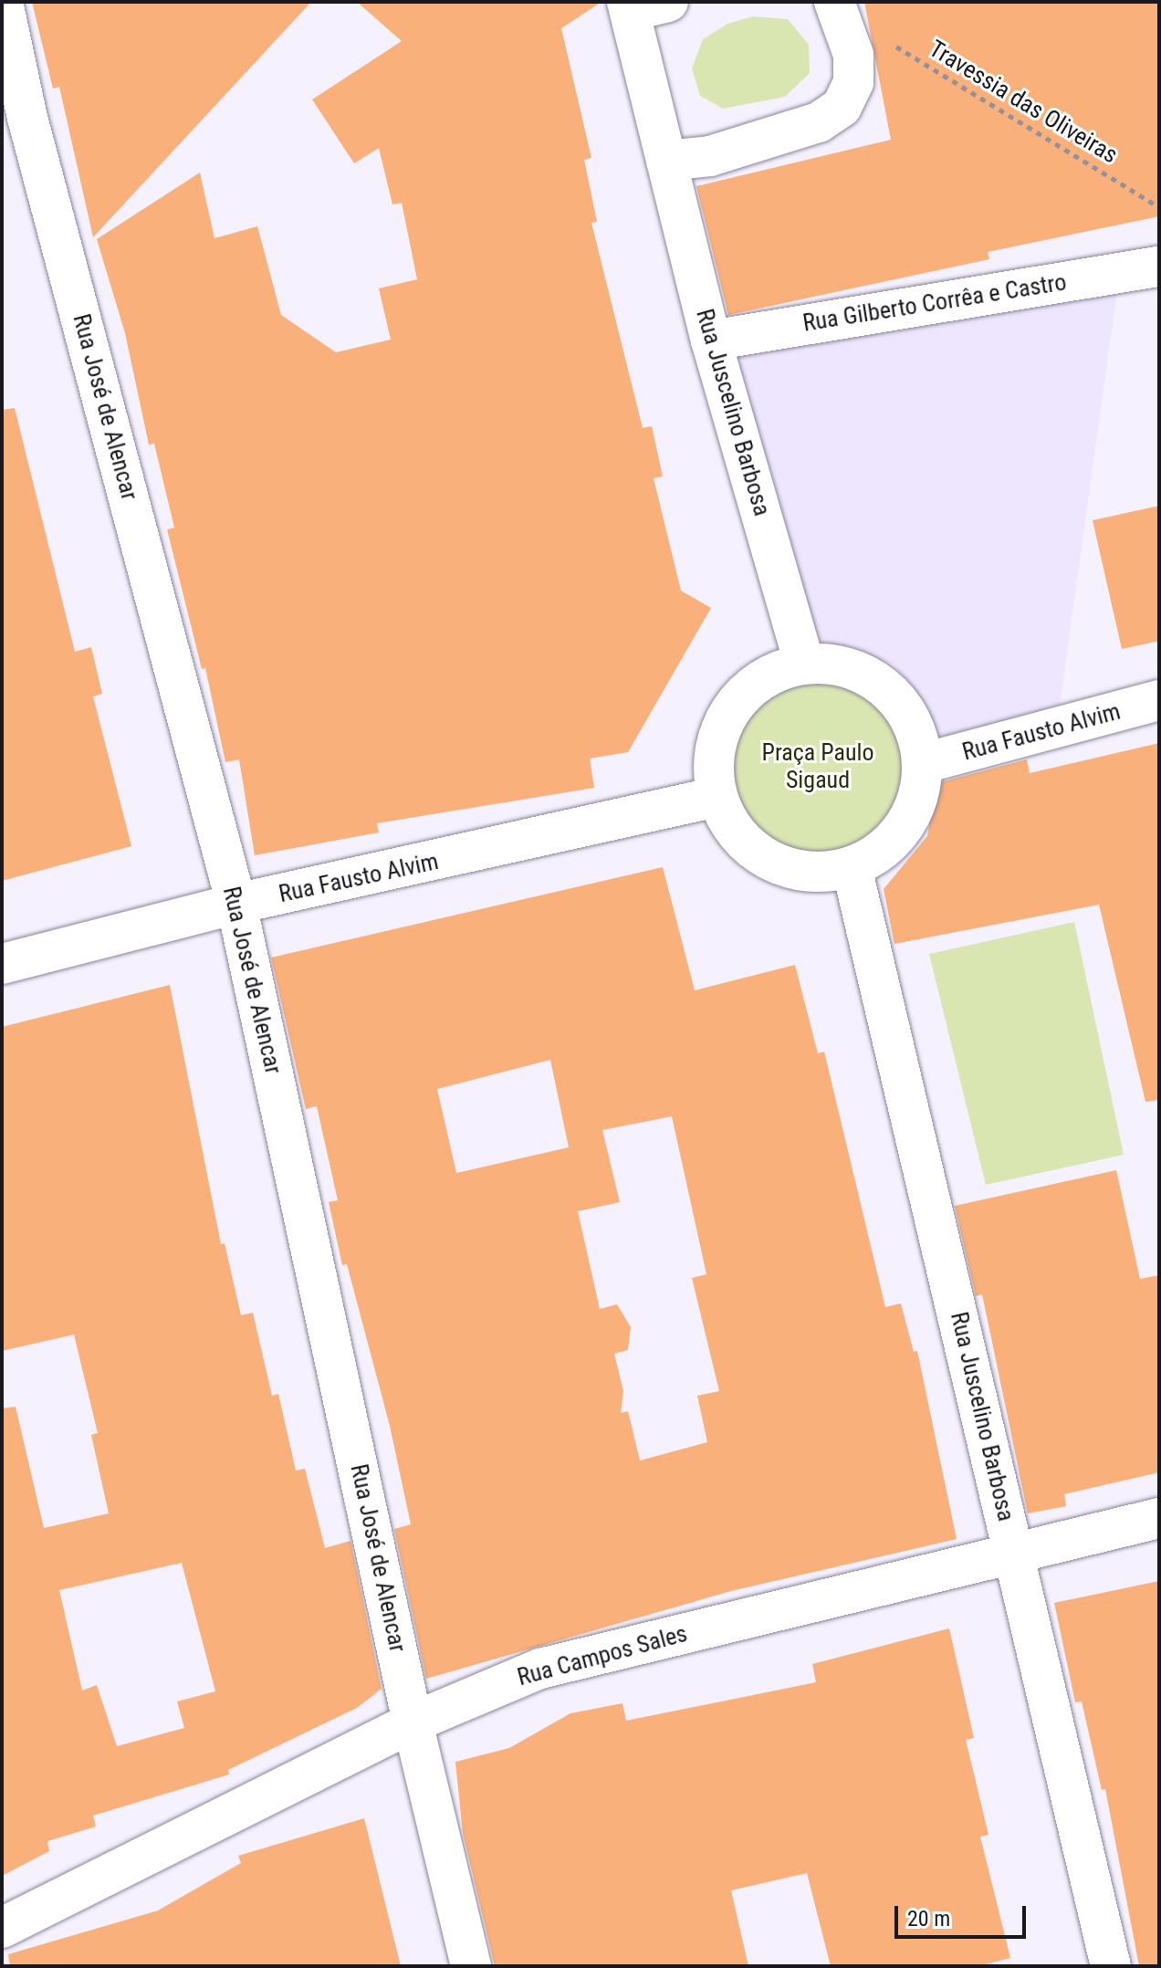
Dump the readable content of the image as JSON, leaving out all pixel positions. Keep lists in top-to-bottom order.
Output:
{
  "streets": {
    "street": [
      "Rua Gilberto Corrêa e Castro",
      "Rua José de Alencar",
      "Rua Juscelino Barbosa",
      "Rua Fausto Alvim",
      "Rua Campos Sales"
    ],
    "path": ["Travessia das Oliveiras"]
  },
  "crossings": [
    ["Rua Gilberto Corrêa e Castro", "Rua Juscelino Barbosa"],
    ["Rua José de Alencar", "Rua Fausto Alvim"],
    ["Rua José de Alencar", "Rua Campos Sales"],
    ["Rua Juscelino Barbosa", "Rua Fausto Alvim"],
    ["Rua Juscelino Barbosa", "Rua Campos Sales"]
  ],
  "parks": ["Praça Paulo Sigaud"],
  "scale_bar": "20 m"
}
